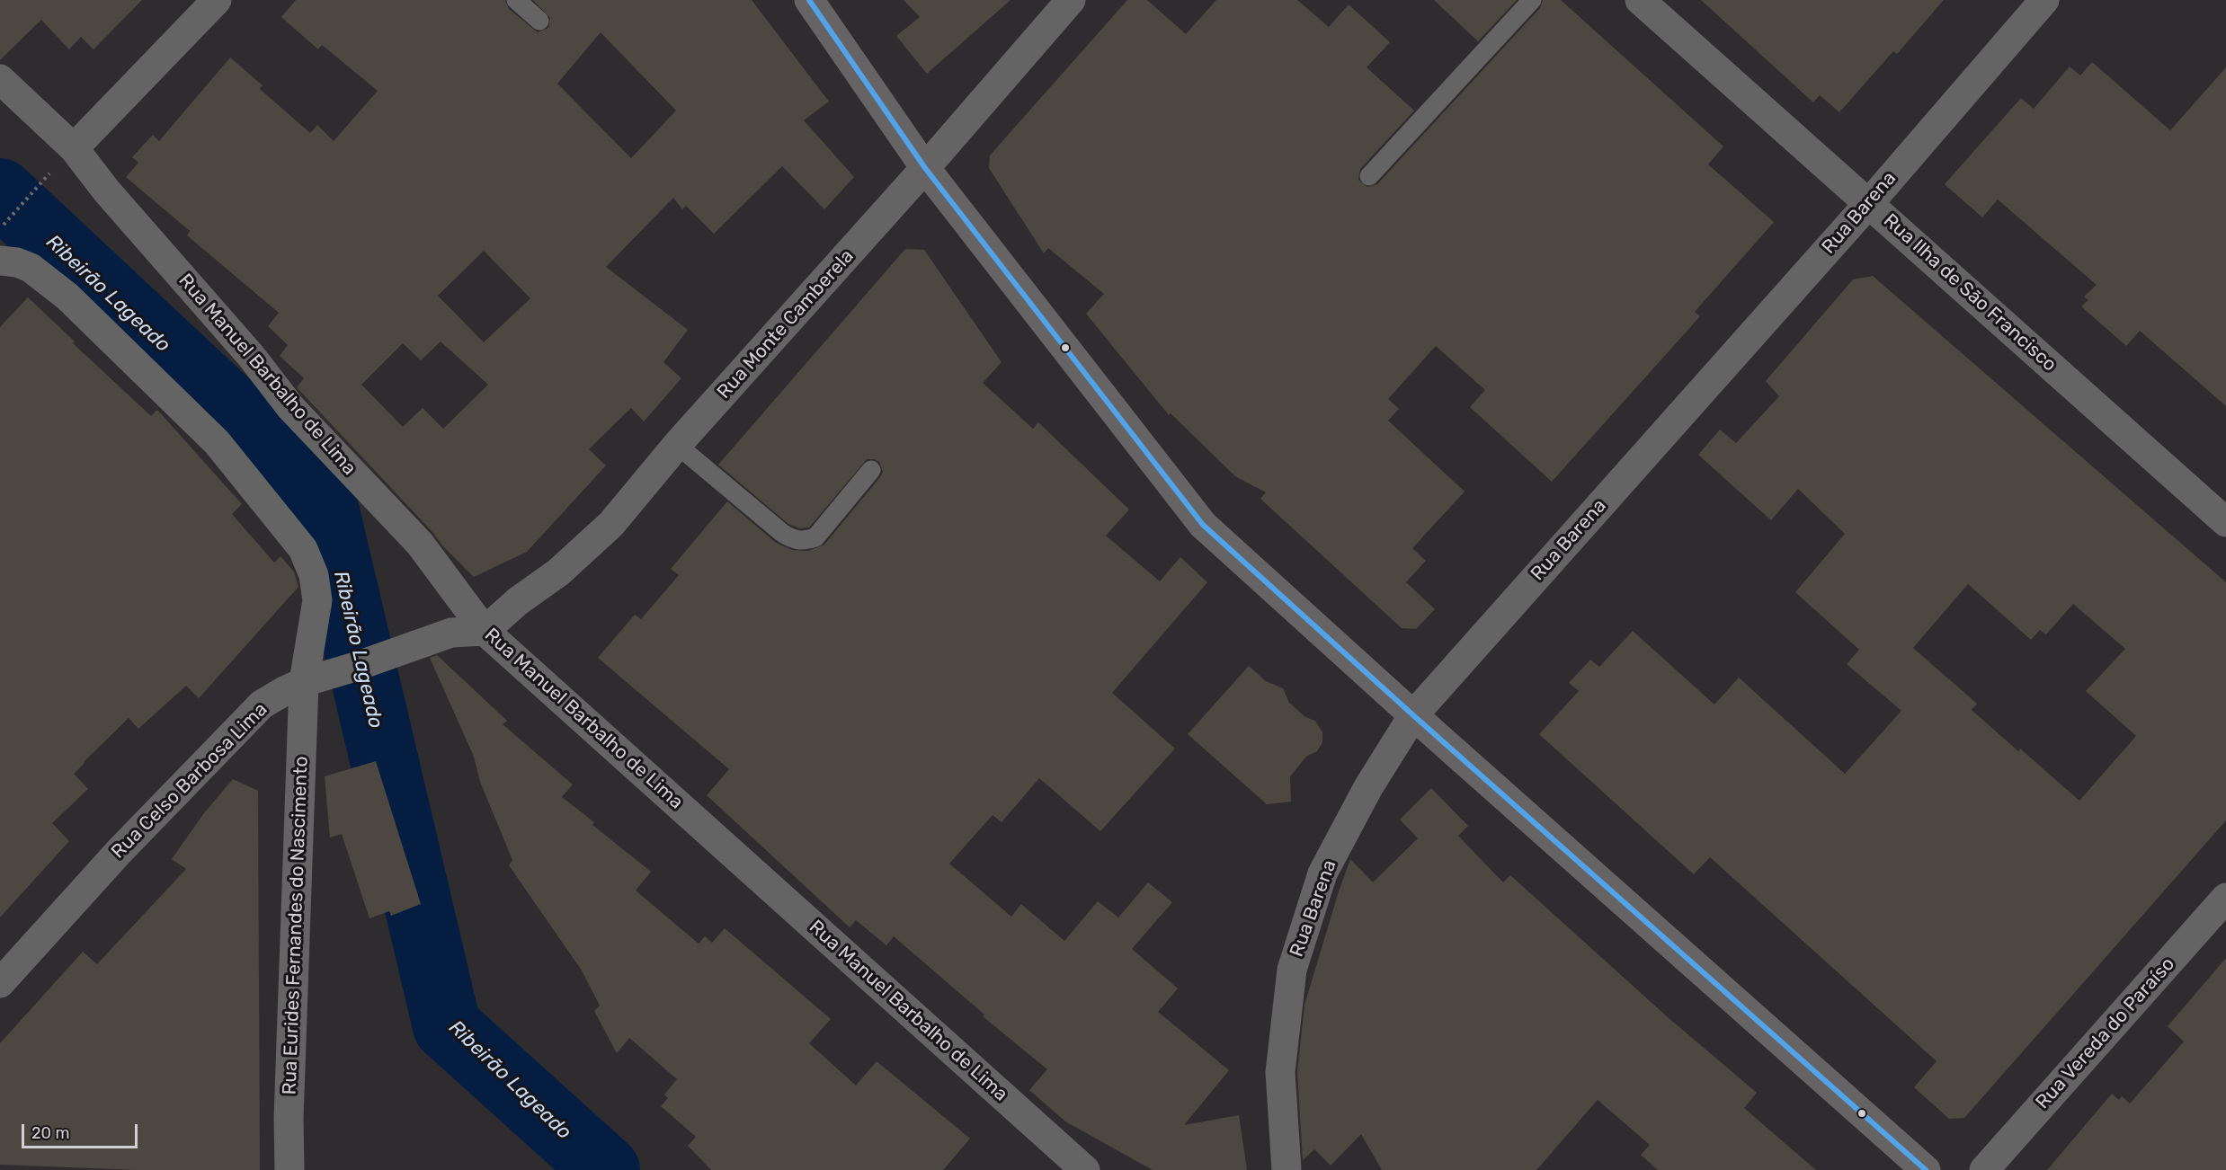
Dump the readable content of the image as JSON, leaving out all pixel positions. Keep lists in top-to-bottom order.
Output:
{
  "streets": {
    "street": [
      "Rua Barena",
      "Rua Ilha de São Francisco",
      "Rua Monte Camberela",
      "Rua Manuel Barbalho de Lima",
      "Rua Celso Barbosa Lima",
      "Rua Eurides Fernandes do Nascimento",
      "Rua Vereda do Paraíso"
    ]
  },
  "crossings": [
    ["Rua Barena", "Rua Ilha de São Francisco"],
    ["Rua Monte Camberela", "Rua Manuel Barbalho de Lima"],
    ["Rua Monte Camberela", "Rua Celso Barbosa Lima"],
    ["Rua Manuel Barbalho de Lima", "Rua Celso Barbosa Lima"],
    ["Rua Celso Barbosa Lima", "Rua Eurides Fernandes do Nascimento"]
  ],
  "water": ["Ribeirão Lageado"],
  "scale_bar": "20 m"
}
